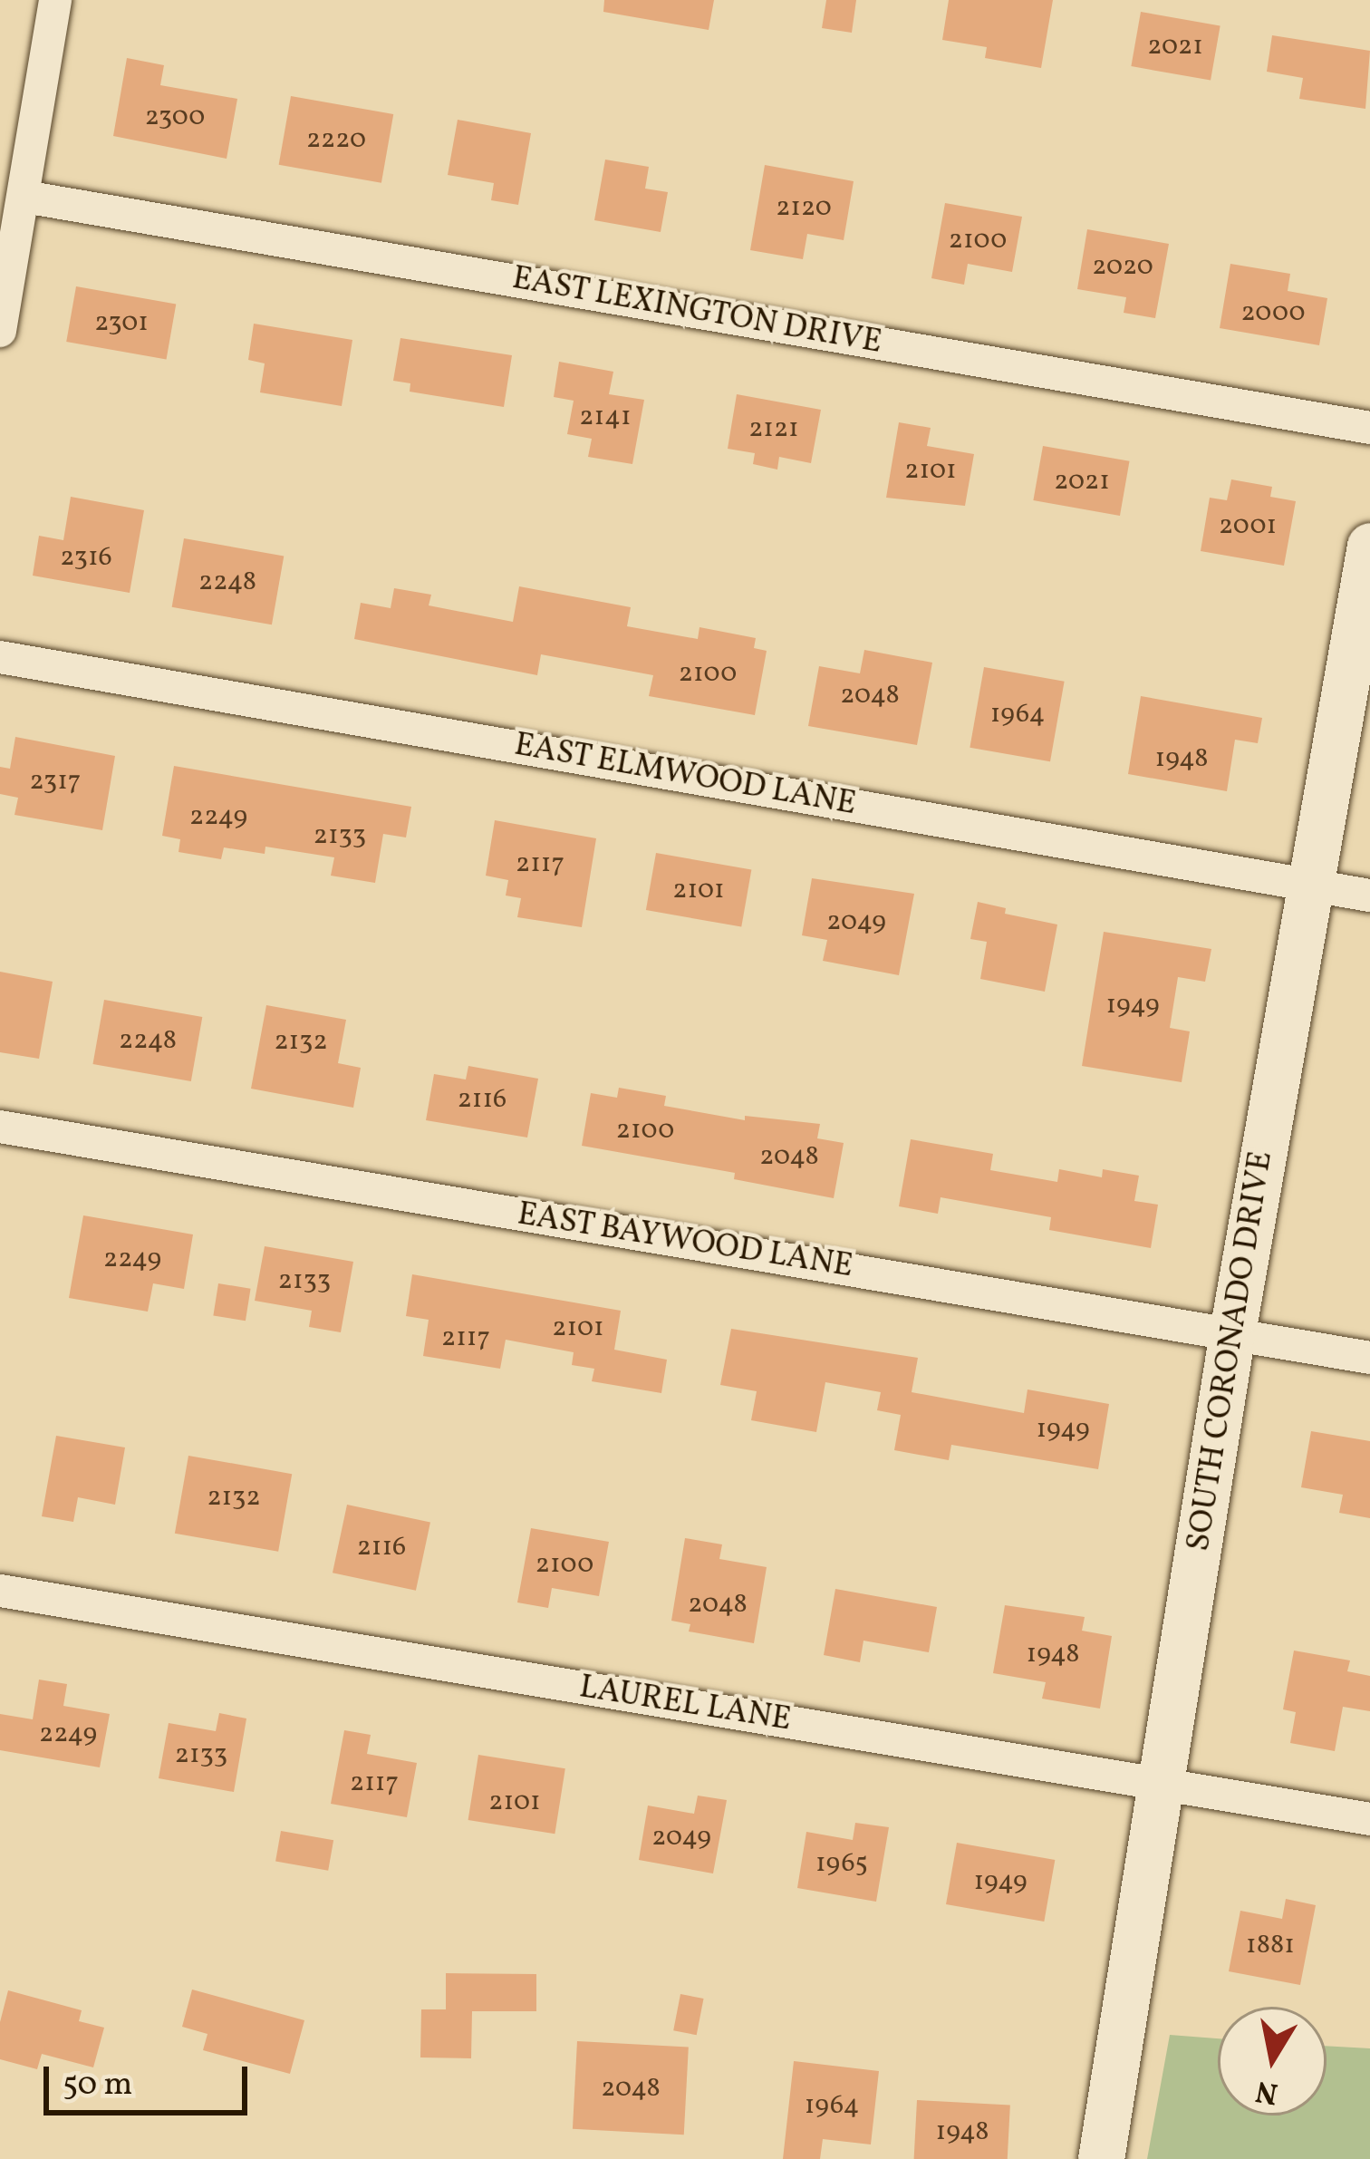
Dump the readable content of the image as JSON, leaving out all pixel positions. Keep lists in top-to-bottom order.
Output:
{
  "streets": {
    "street": [
      "EAST LEXINGTON DRIVE",
      "EAST ELMWOOD LANE",
      "EAST BAYWOOD LANE",
      "SOUTH CORONADO DRIVE",
      "LAUREL LANE"
    ]
  },
  "crossings": [
    ["EAST ELMWOOD LANE", "SOUTH CORONADO DRIVE"],
    ["EAST BAYWOOD LANE", "SOUTH CORONADO DRIVE"],
    ["SOUTH CORONADO DRIVE", "LAUREL LANE"]
  ],
  "house_numbers": [
    "2021",
    "2300",
    "2220",
    "2120",
    "2100",
    "2020",
    "2000",
    "2301",
    "2141",
    "2121",
    "2101",
    "2021",
    "2001",
    "2316",
    "2248",
    "2100",
    "2048",
    "1964",
    "1948",
    "2317",
    "2249",
    "2133",
    "2117",
    "2101",
    "2049",
    "1949",
    "2248",
    "2132",
    "2116",
    "2100",
    "2048",
    "2249",
    "2133",
    "2101",
    "2117",
    "1949",
    "2132",
    "2116",
    "2100",
    "2048",
    "1948",
    "2249",
    "2133",
    "2117",
    "2101",
    "2049",
    "1965",
    "1949",
    "1881",
    "2048",
    "1964",
    "1948"
  ],
  "scale_bar": "50 m",
  "north": "bottom"
}
